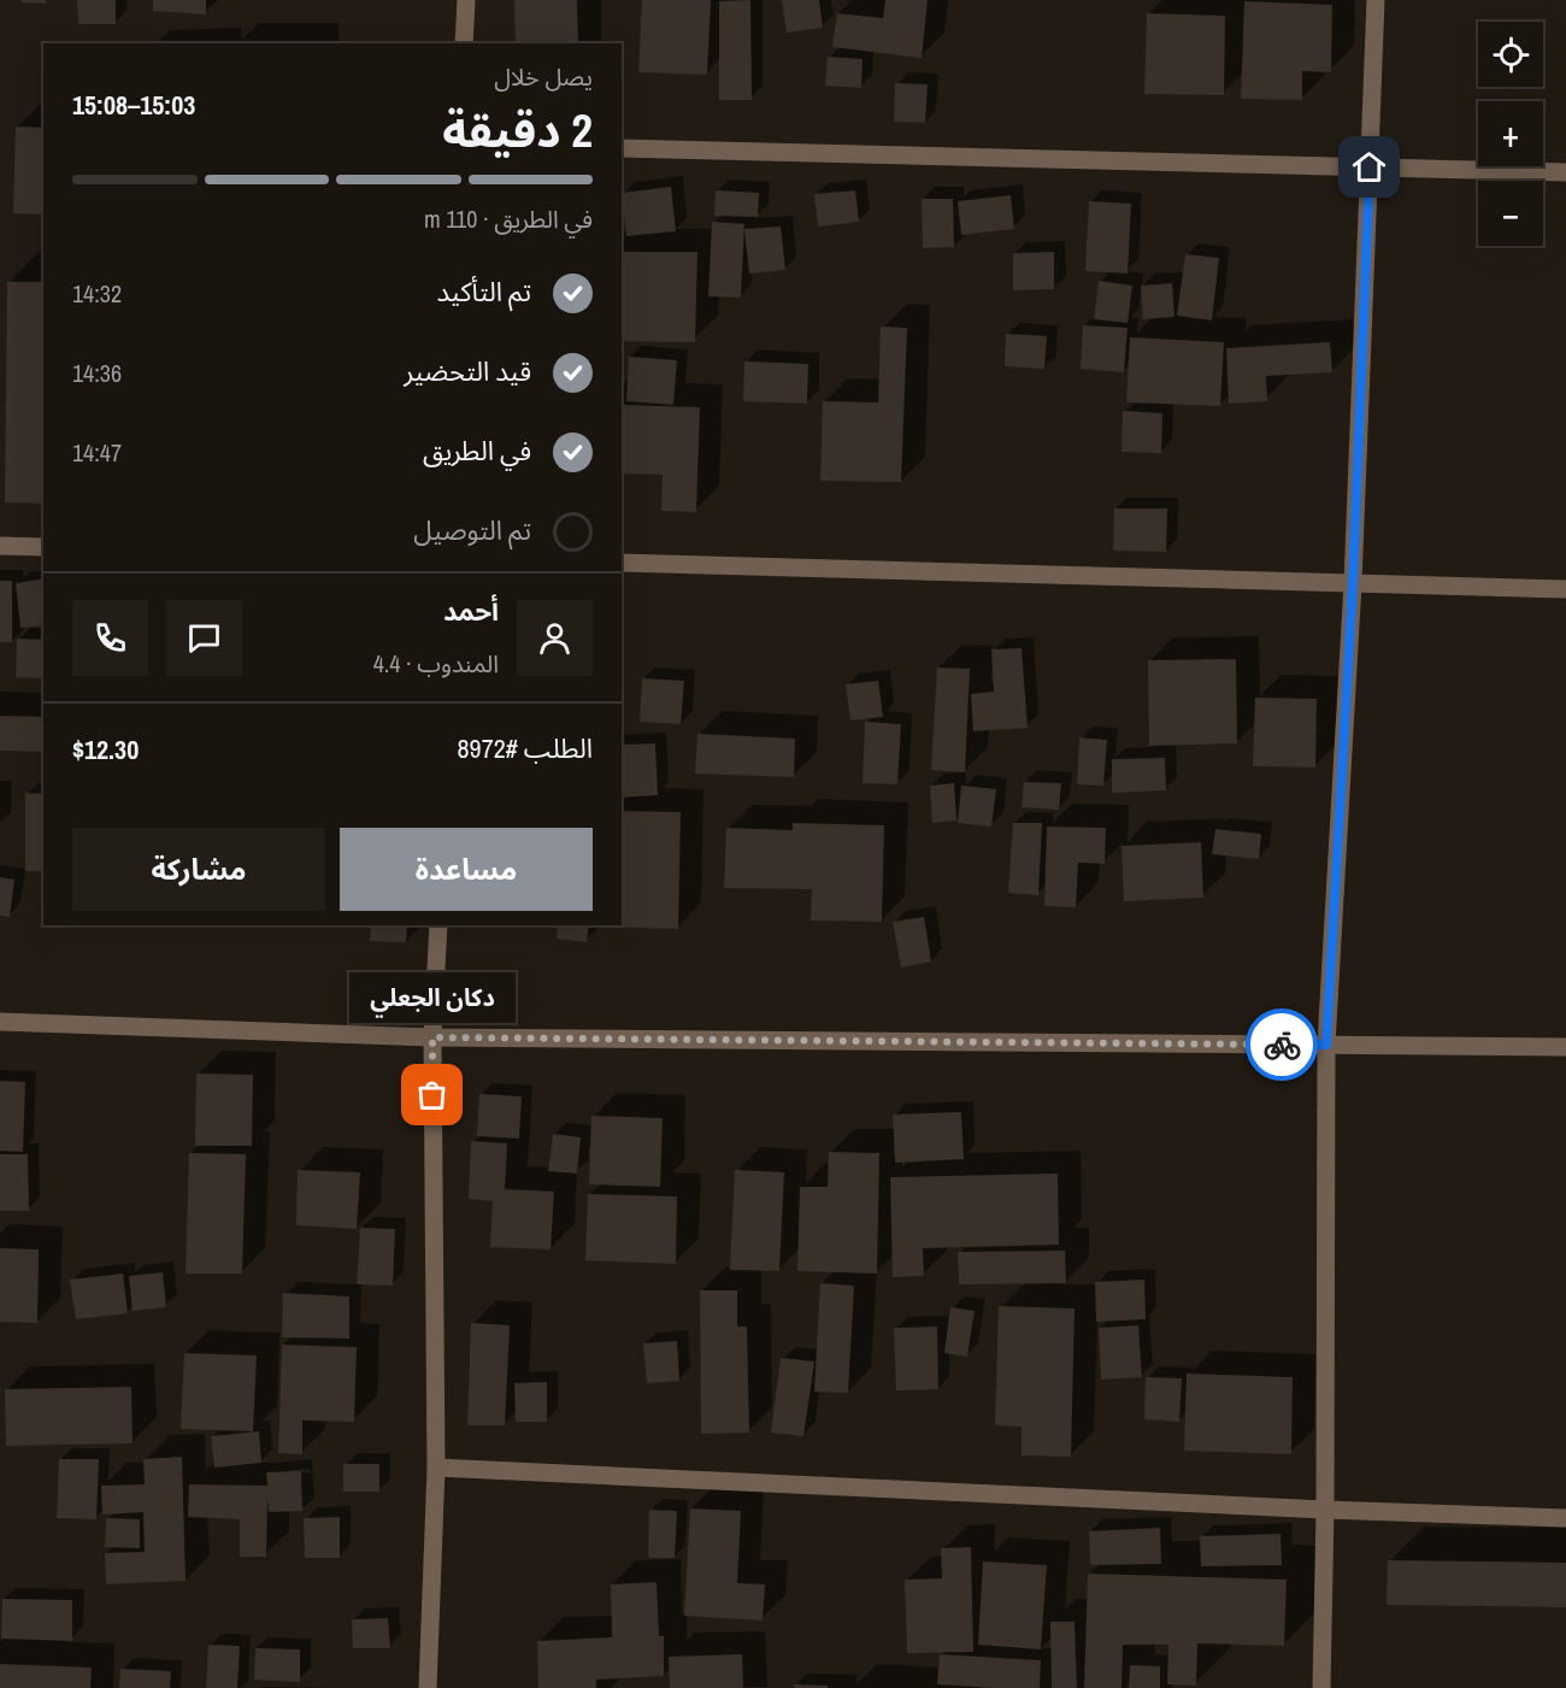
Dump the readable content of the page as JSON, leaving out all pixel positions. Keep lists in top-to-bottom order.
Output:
{
  "places": ["دكان الجعلي"],
  "page": {
    "map_buttons": ["+", "−"],
    "heading": ["2 دقيقة", "يصل خلال", "15:03–15:08"],
    "panel": [
      "أحمد",
      "المندوب · 4.4",
      "الطلب #8972",
      "$12.30"
    ],
    "bar": "في الطريق · 110 m",
    "list": [
      ["تم التأكيد", "14:32"],
      ["قيد التحضير", "14:36"],
      ["في الطريق", "14:47"],
      "تم التوصيل"
    ],
    "buttons": ["مساعدة", "مشاركة"],
    "bubble": "دكان الجعلي"
  }
}
